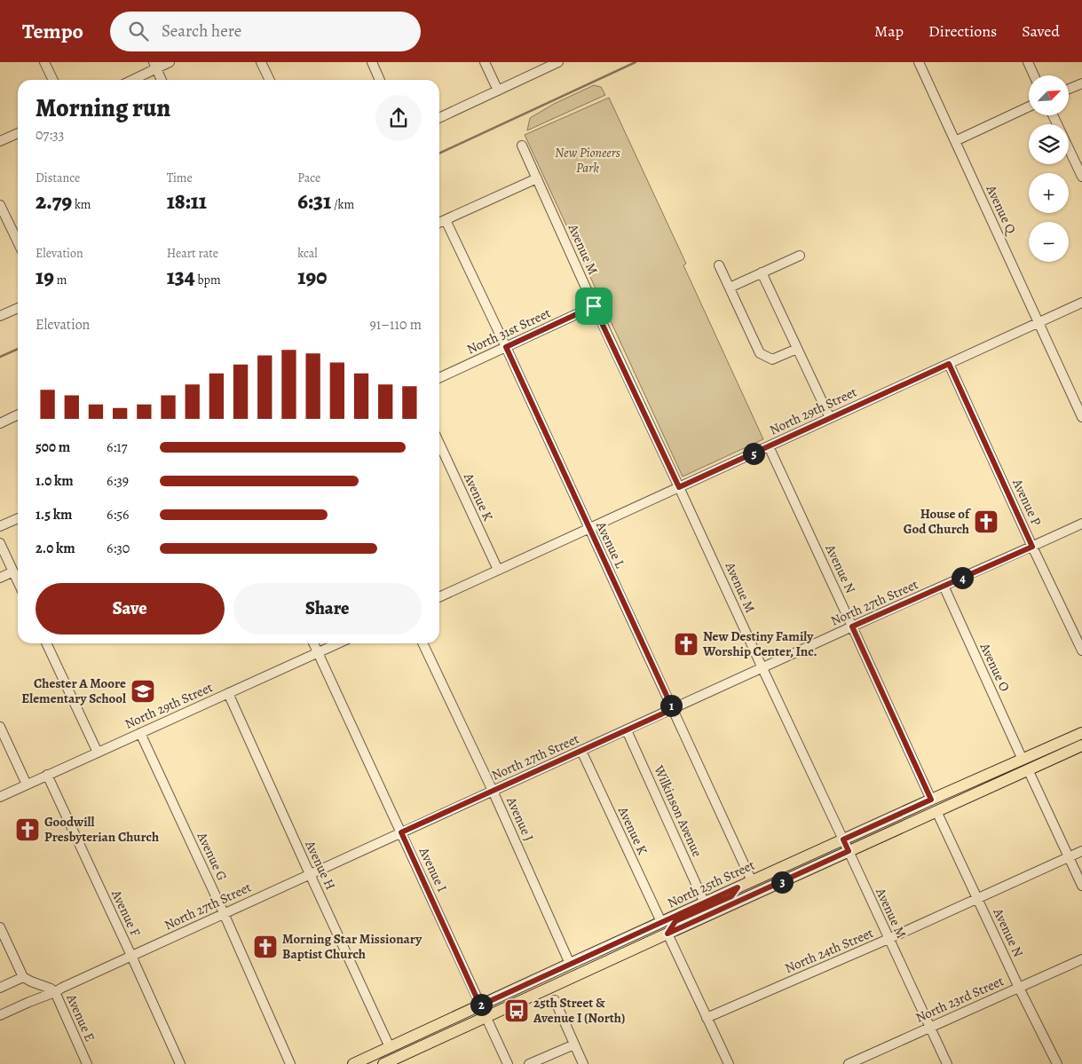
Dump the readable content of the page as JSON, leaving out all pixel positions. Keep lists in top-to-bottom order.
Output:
{
  "streets": {
    "main road": ["North 25th Street"],
    "street": [
      "Avenue Q",
      "Avenue M",
      "North 31st Street",
      "North 29th Street",
      "Avenue K",
      "Avenue P",
      "Avenue L",
      "Avenue N",
      "North 27th Street",
      "Avenue O",
      "Wilkinson Avenue",
      "Avenue J",
      "Avenue G",
      "Avenue H",
      "Avenue I",
      "Avenue F",
      "North 24th Street",
      "North 23rd Street",
      "Avenue E"
    ]
  },
  "crossings": [
    ["Avenue Q", "North 29th Street"],
    ["Avenue M", "North 31st Street"],
    ["Avenue M", "North 29th Street"],
    ["Avenue M", "North 27th Street"],
    ["Avenue M", "North 25th Street"],
    ["Avenue M", "North 24th Street"],
    ["Avenue M", "North 23rd Street"],
    ["North 31st Street", "Avenue L"],
    ["North 29th Street", "Avenue K"],
    ["North 29th Street", "Avenue P"],
    ["North 29th Street", "Avenue L"],
    ["North 29th Street", "Avenue N"],
    ["North 29th Street", "Avenue G"],
    ["North 29th Street", "Avenue H"],
    ["North 29th Street", "Avenue I"],
    ["North 29th Street", "Avenue F"],
    ["Avenue K", "North 27th Street"],
    ["Avenue K", "North 25th Street"],
    ["Avenue P", "North 27th Street"],
    ["Avenue L", "North 27th Street"],
    ["Avenue L", "North 25th Street"],
    ["Avenue N", "North 27th Street"],
    ["Avenue N", "North 25th Street"],
    ["Avenue N", "North 24th Street"],
    ["Avenue N", "North 23rd Street"],
    ["North 27th Street", "Avenue O"],
    ["North 27th Street", "Wilkinson Avenue"],
    ["North 27th Street", "Avenue J"],
    ["North 27th Street", "Avenue G"],
    ["North 27th Street", "Avenue H"],
    ["North 27th Street", "Avenue I"],
    ["North 27th Street", "Avenue F"],
    ["North 27th Street", "Avenue E"],
    ["Avenue O", "North 25th Street"],
    ["Wilkinson Avenue", "North 25th Street"],
    ["Avenue J", "North 25th Street"],
    ["Avenue H", "North 25th Street"],
    ["Avenue I", "North 25th Street"]
  ],
  "parks": ["New Pioneers Park"],
  "places": {
    "church": [
      "House of God Church",
      "New Destiny Family Worship Center, Inc.",
      "Goodwill Presbyterian Church",
      "Morning Star Missionary Baptist Church"
    ],
    "school or university": ["Chester A Moore Elementary School"],
    "bus stop": ["25th Street & Avenue I (North)"]
  },
  "north": "top right",
  "page": {
    "header": "Tempo",
    "search": "Search here",
    "nav": ["Map", "Directions", "Saved"],
    "map_buttons": ["+", "−"],
    "heading": ["Morning run", "07:33"],
    "stats": [
      ["Distance", "2.79 km"],
      ["Time", "18:11"],
      ["Pace", "6:31 /km"],
      ["Elevation", "19 m"],
      ["Heart rate", "134 bpm"],
      ["kcal", "190"]
    ],
    "chart": ["Elevation", "91–110 m"],
    "list": [
      {
        "name": "500 m",
        "note": "6:17"
      },
      {
        "name": "1.0 km",
        "note": "6:39"
      },
      {
        "name": "1.5 km",
        "note": "6:56"
      },
      {
        "name": "2.0 km",
        "note": "6:30"
      }
    ],
    "pins": [
      "5",
      "4",
      "1",
      "3",
      "2"
    ],
    "buttons": ["Save", "Share"]
  }
}
